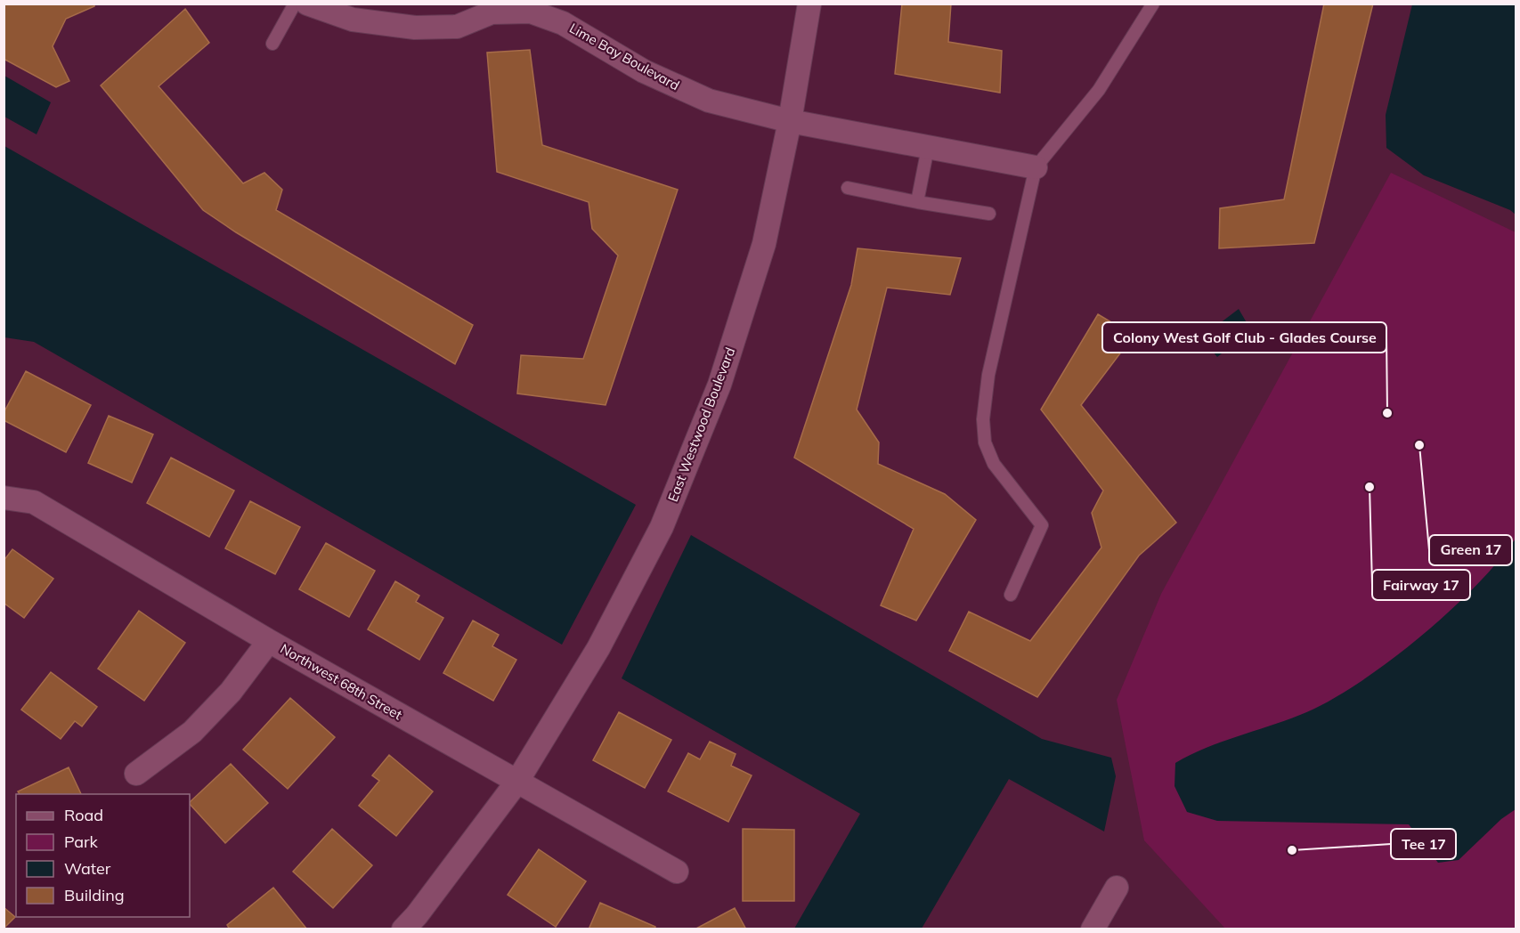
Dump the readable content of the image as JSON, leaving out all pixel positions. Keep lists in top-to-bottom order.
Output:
{
  "streets": {
    "street": ["Lime Bay Boulevard", "East Westwood Boulevard", "Northwest 68th Street"]
  },
  "crossings": [
    ["Lime Bay Boulevard", "East Westwood Boulevard"],
    ["East Westwood Boulevard", "Northwest 68th Street"]
  ],
  "places": [
    "Colony West Golf Club - Glades Course",
    "Green 17",
    "Fairway 17",
    "Tee 17"
  ],
  "legend": [
    "Road",
    "Park",
    "Water",
    "Building"
  ]
}
